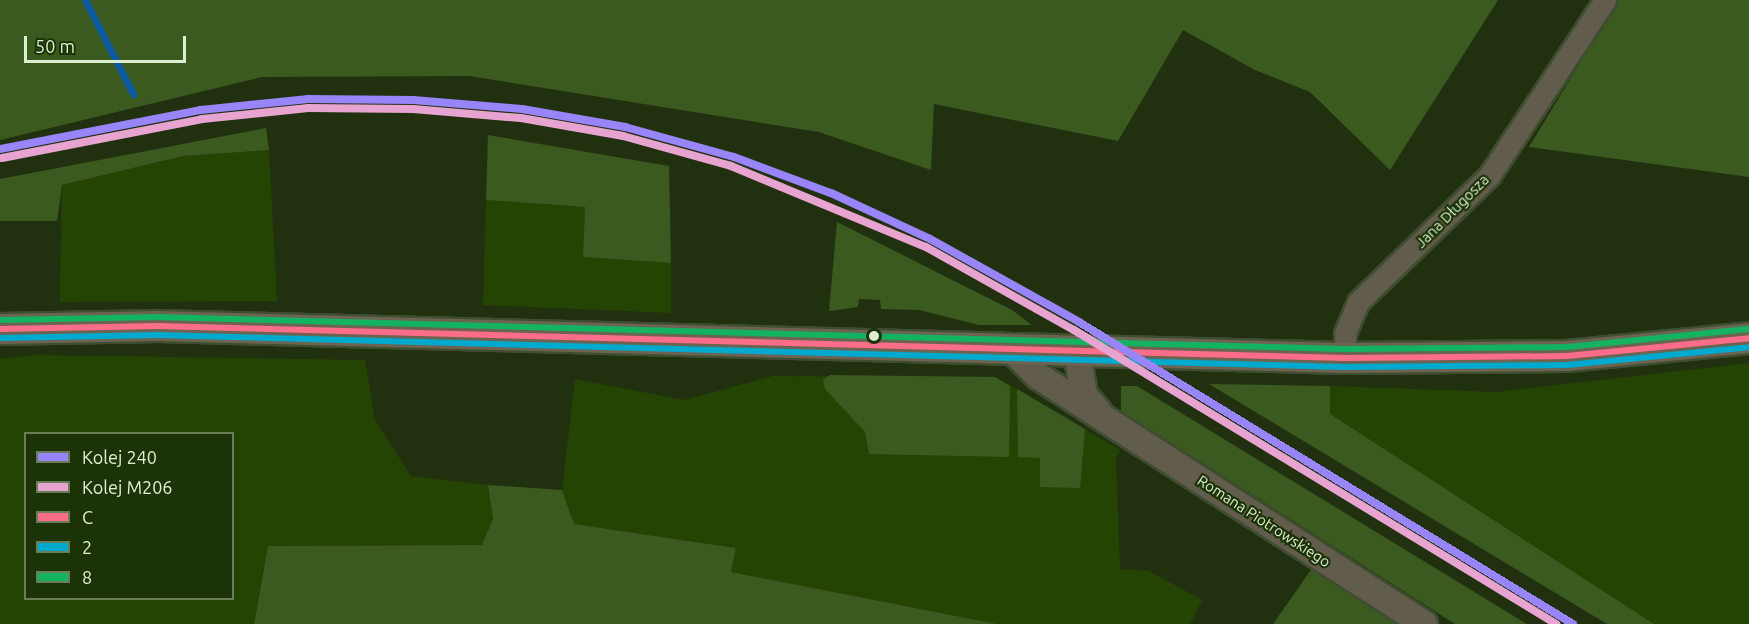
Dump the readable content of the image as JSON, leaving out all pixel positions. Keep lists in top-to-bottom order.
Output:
{
  "streets": {
    "street": ["Jana Długosza", "Romana Piotrowskiego"]
  },
  "lines": [
    "rail line 240",
    "rail line M206",
    "transit line 8",
    "transit line C",
    "transit line 2"
  ],
  "legend": [
    "Kolej 240",
    "Kolej M206",
    "C",
    "2",
    "8"
  ],
  "scale_bar": "50 m"
}
